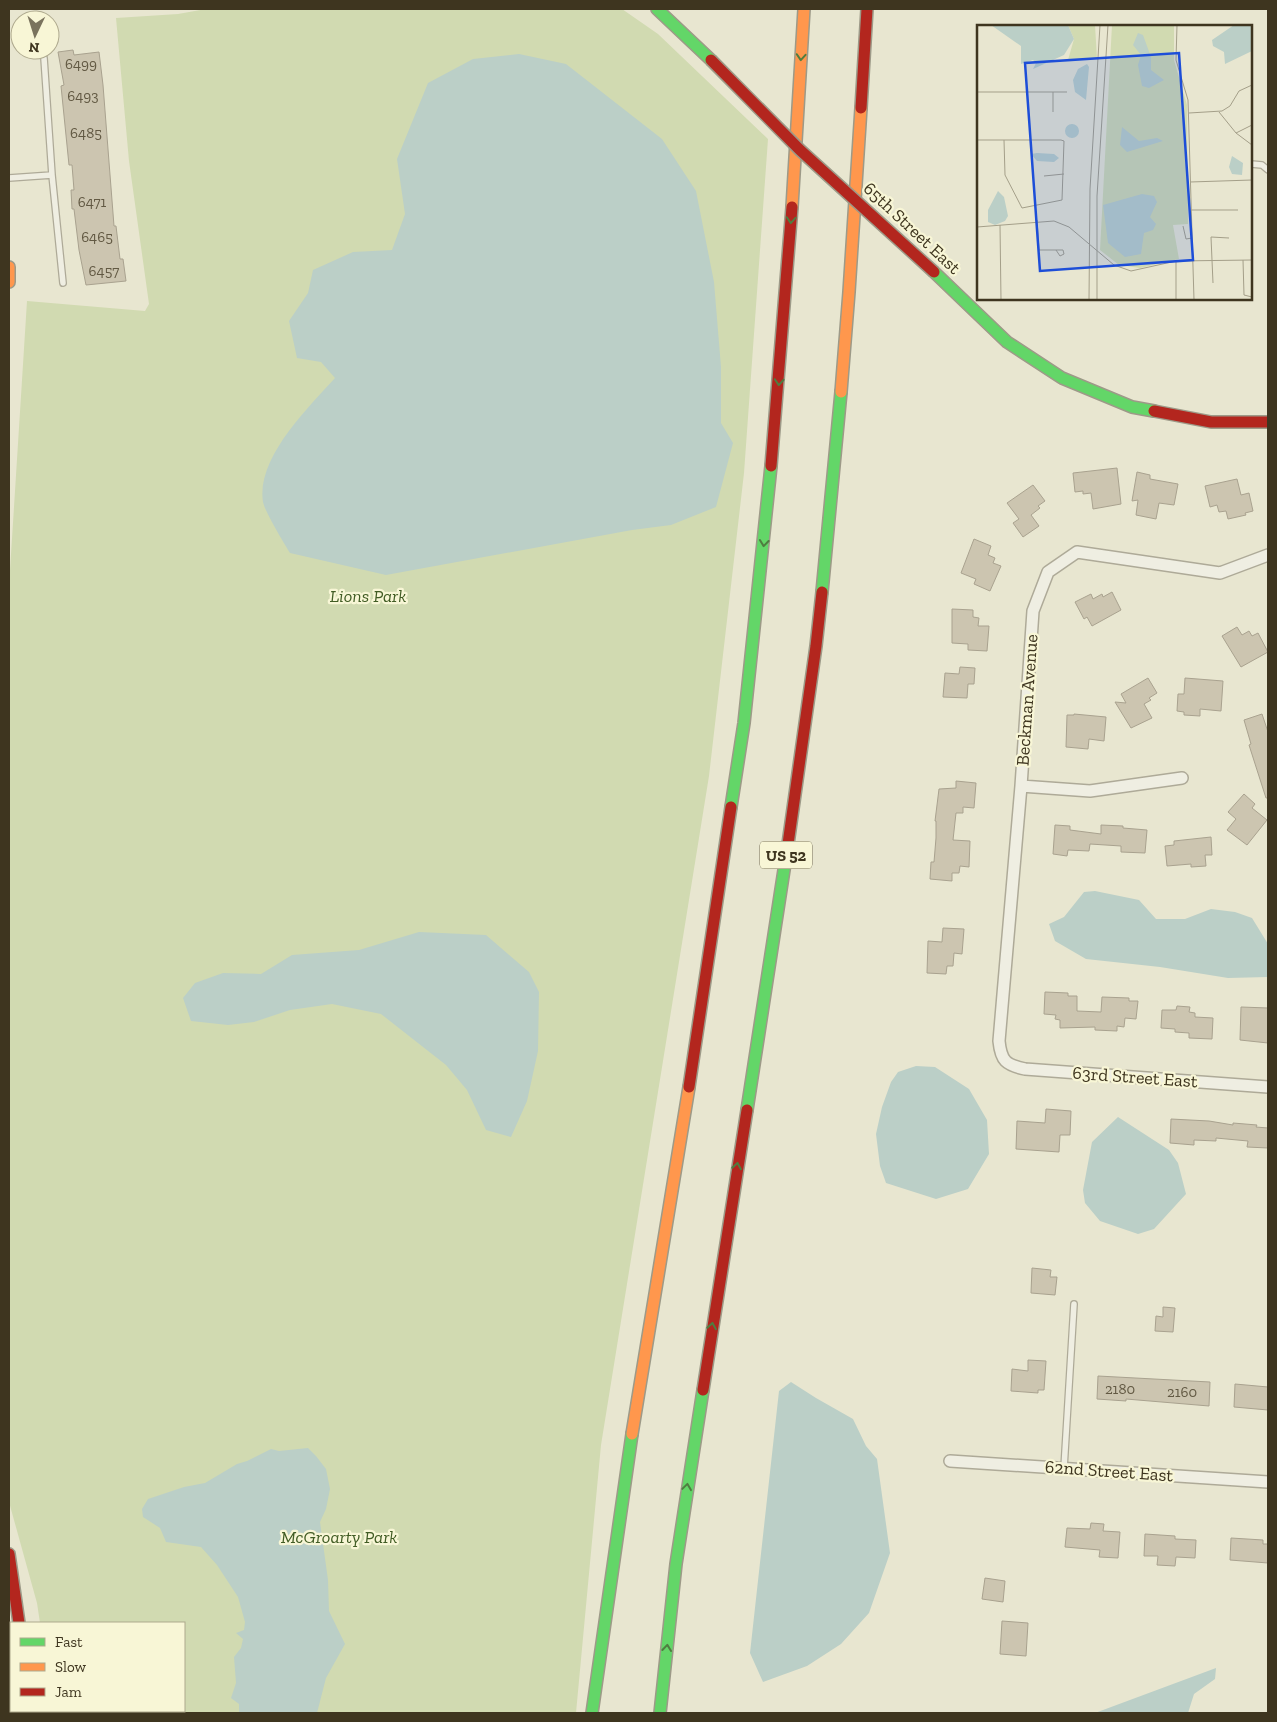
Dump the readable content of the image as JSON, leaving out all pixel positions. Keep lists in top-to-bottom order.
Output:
{
  "streets": {
    "main road": ["65th Street East", "US 52"],
    "street": ["Beckman Avenue", "63rd Street East", "62nd Street East"]
  },
  "crossings": [
    ["Beckman Avenue", "63rd Street East"]
  ],
  "parks": ["Lions Park", "McGroarty Park"],
  "house_numbers": [
    "6499",
    "6493",
    "6485",
    "6471",
    "6465",
    "6457",
    "2180",
    "2160"
  ],
  "legend": ["Fast", "Slow", "Jam"],
  "north": "bottom"
}
